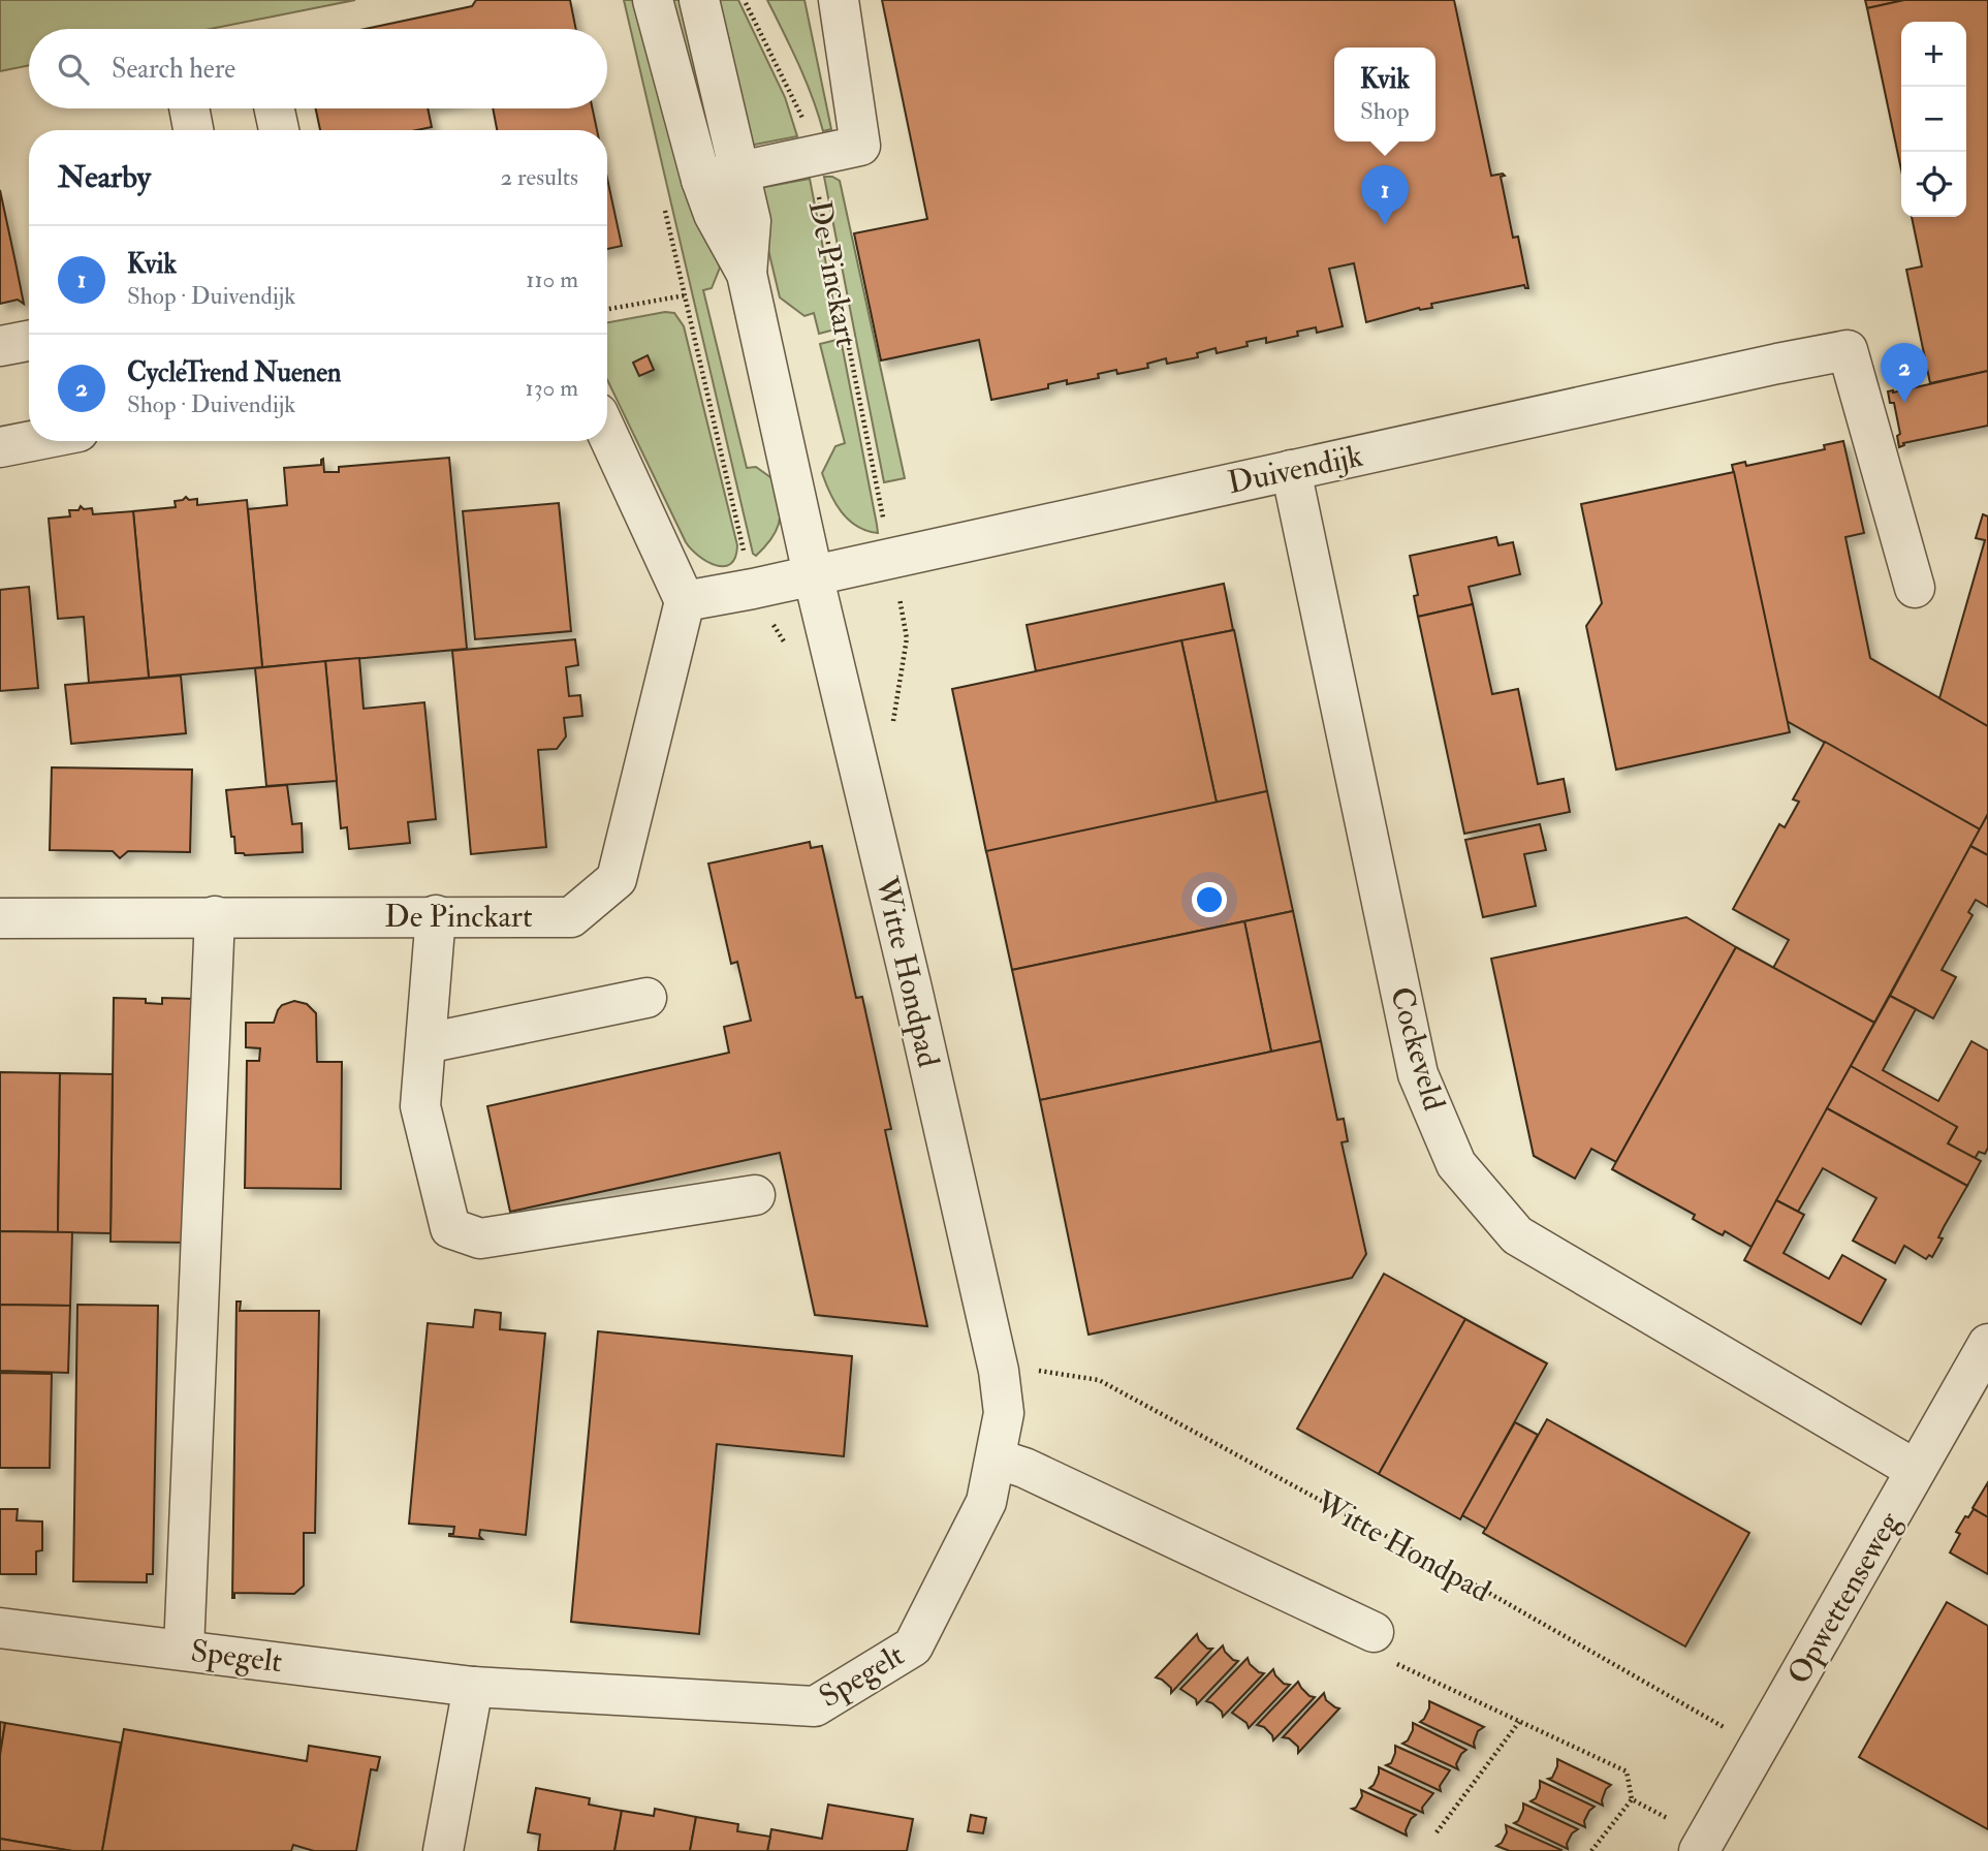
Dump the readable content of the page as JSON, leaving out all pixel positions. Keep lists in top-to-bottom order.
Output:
{
  "streets": {
    "street": [
      "De Pinckart",
      "Duivendijk",
      "Witte Hondpad",
      "Cockeveld",
      "Opwettenseweg",
      "Spegelt"
    ]
  },
  "crossings": [
    ["De Pinckart", "Duivendijk"],
    ["Duivendijk", "Witte Hondpad"],
    ["Duivendijk", "Cockeveld"],
    ["Witte Hondpad", "Opwettenseweg"],
    ["Witte Hondpad", "Spegelt"],
    ["Cockeveld", "Opwettenseweg"]
  ],
  "page": {
    "map_buttons": ["+", "−"],
    "search": "Search here",
    "popup": ["Kvik", "Shop"],
    "heading": ["Nearby", "2 results"],
    "pins": ["1", "2"],
    "list": [
      {
        "mark": "1",
        "name": "Kvik",
        "note": "Shop · Duivendijk",
        "value": "110 m"
      },
      {
        "mark": "2",
        "name": "CycleTrend Nuenen",
        "note": "Shop · Duivendijk",
        "value": "130 m"
      }
    ]
  }
}
